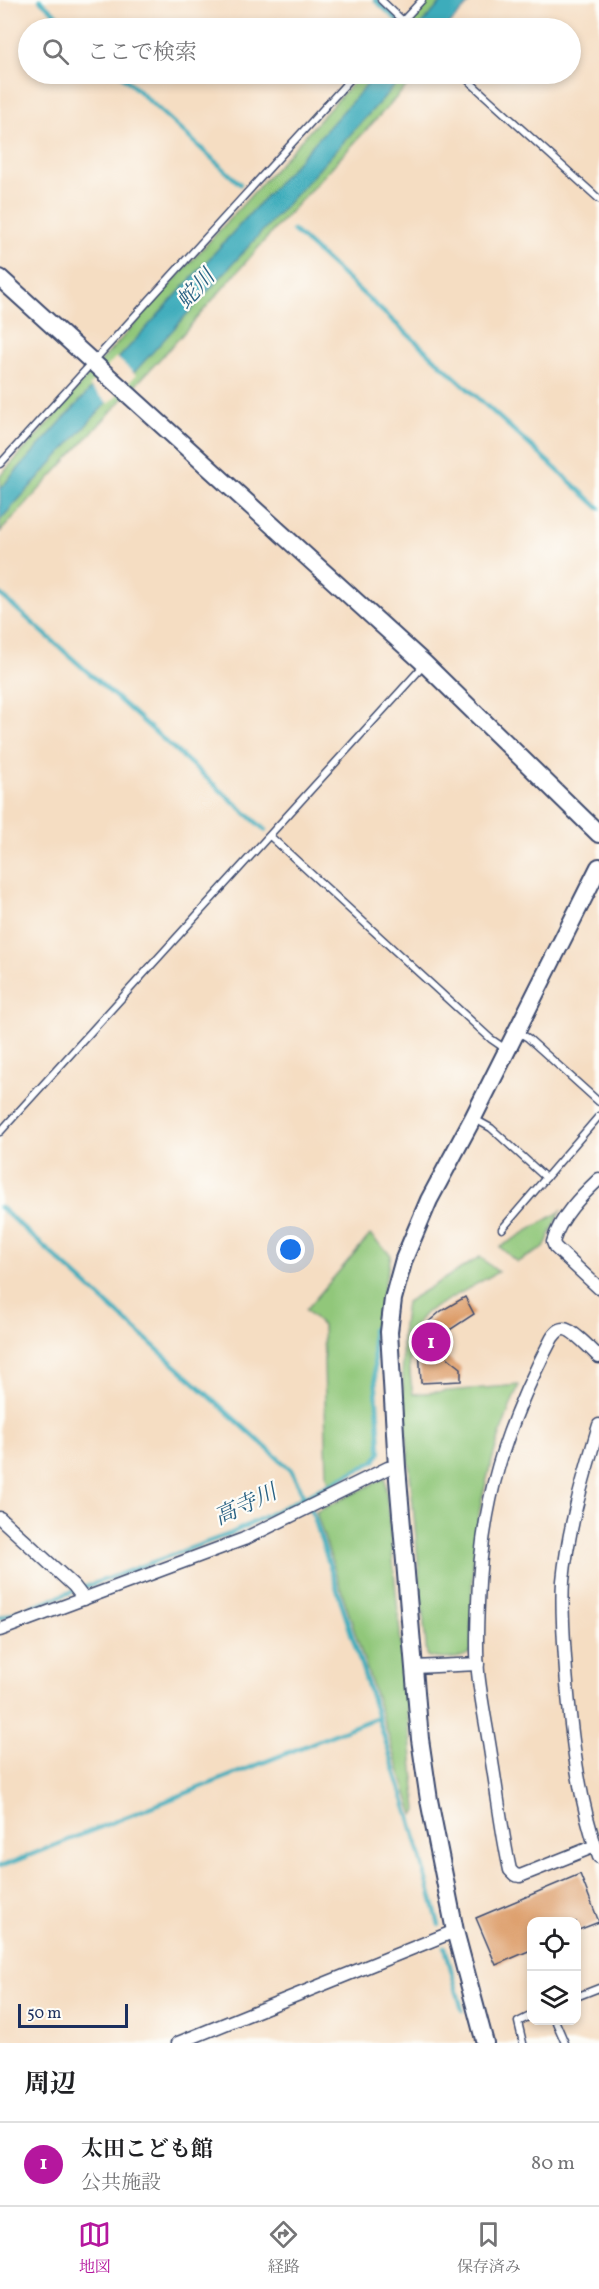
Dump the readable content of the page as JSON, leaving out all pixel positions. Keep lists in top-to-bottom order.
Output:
{
  "water": ["蛇川", "高寺川"],
  "scale_bar": "50 m",
  "page": {
    "search": "ここで検索",
    "pins": "1",
    "scale": "50 m",
    "heading": "周辺",
    "list": [
      {
        "mark": "1",
        "name": "太田こども館",
        "note": "公共施設",
        "value": "80 m"
      }
    ],
    "nav": ["地図", "経路", "保存済み"]
  }
}
